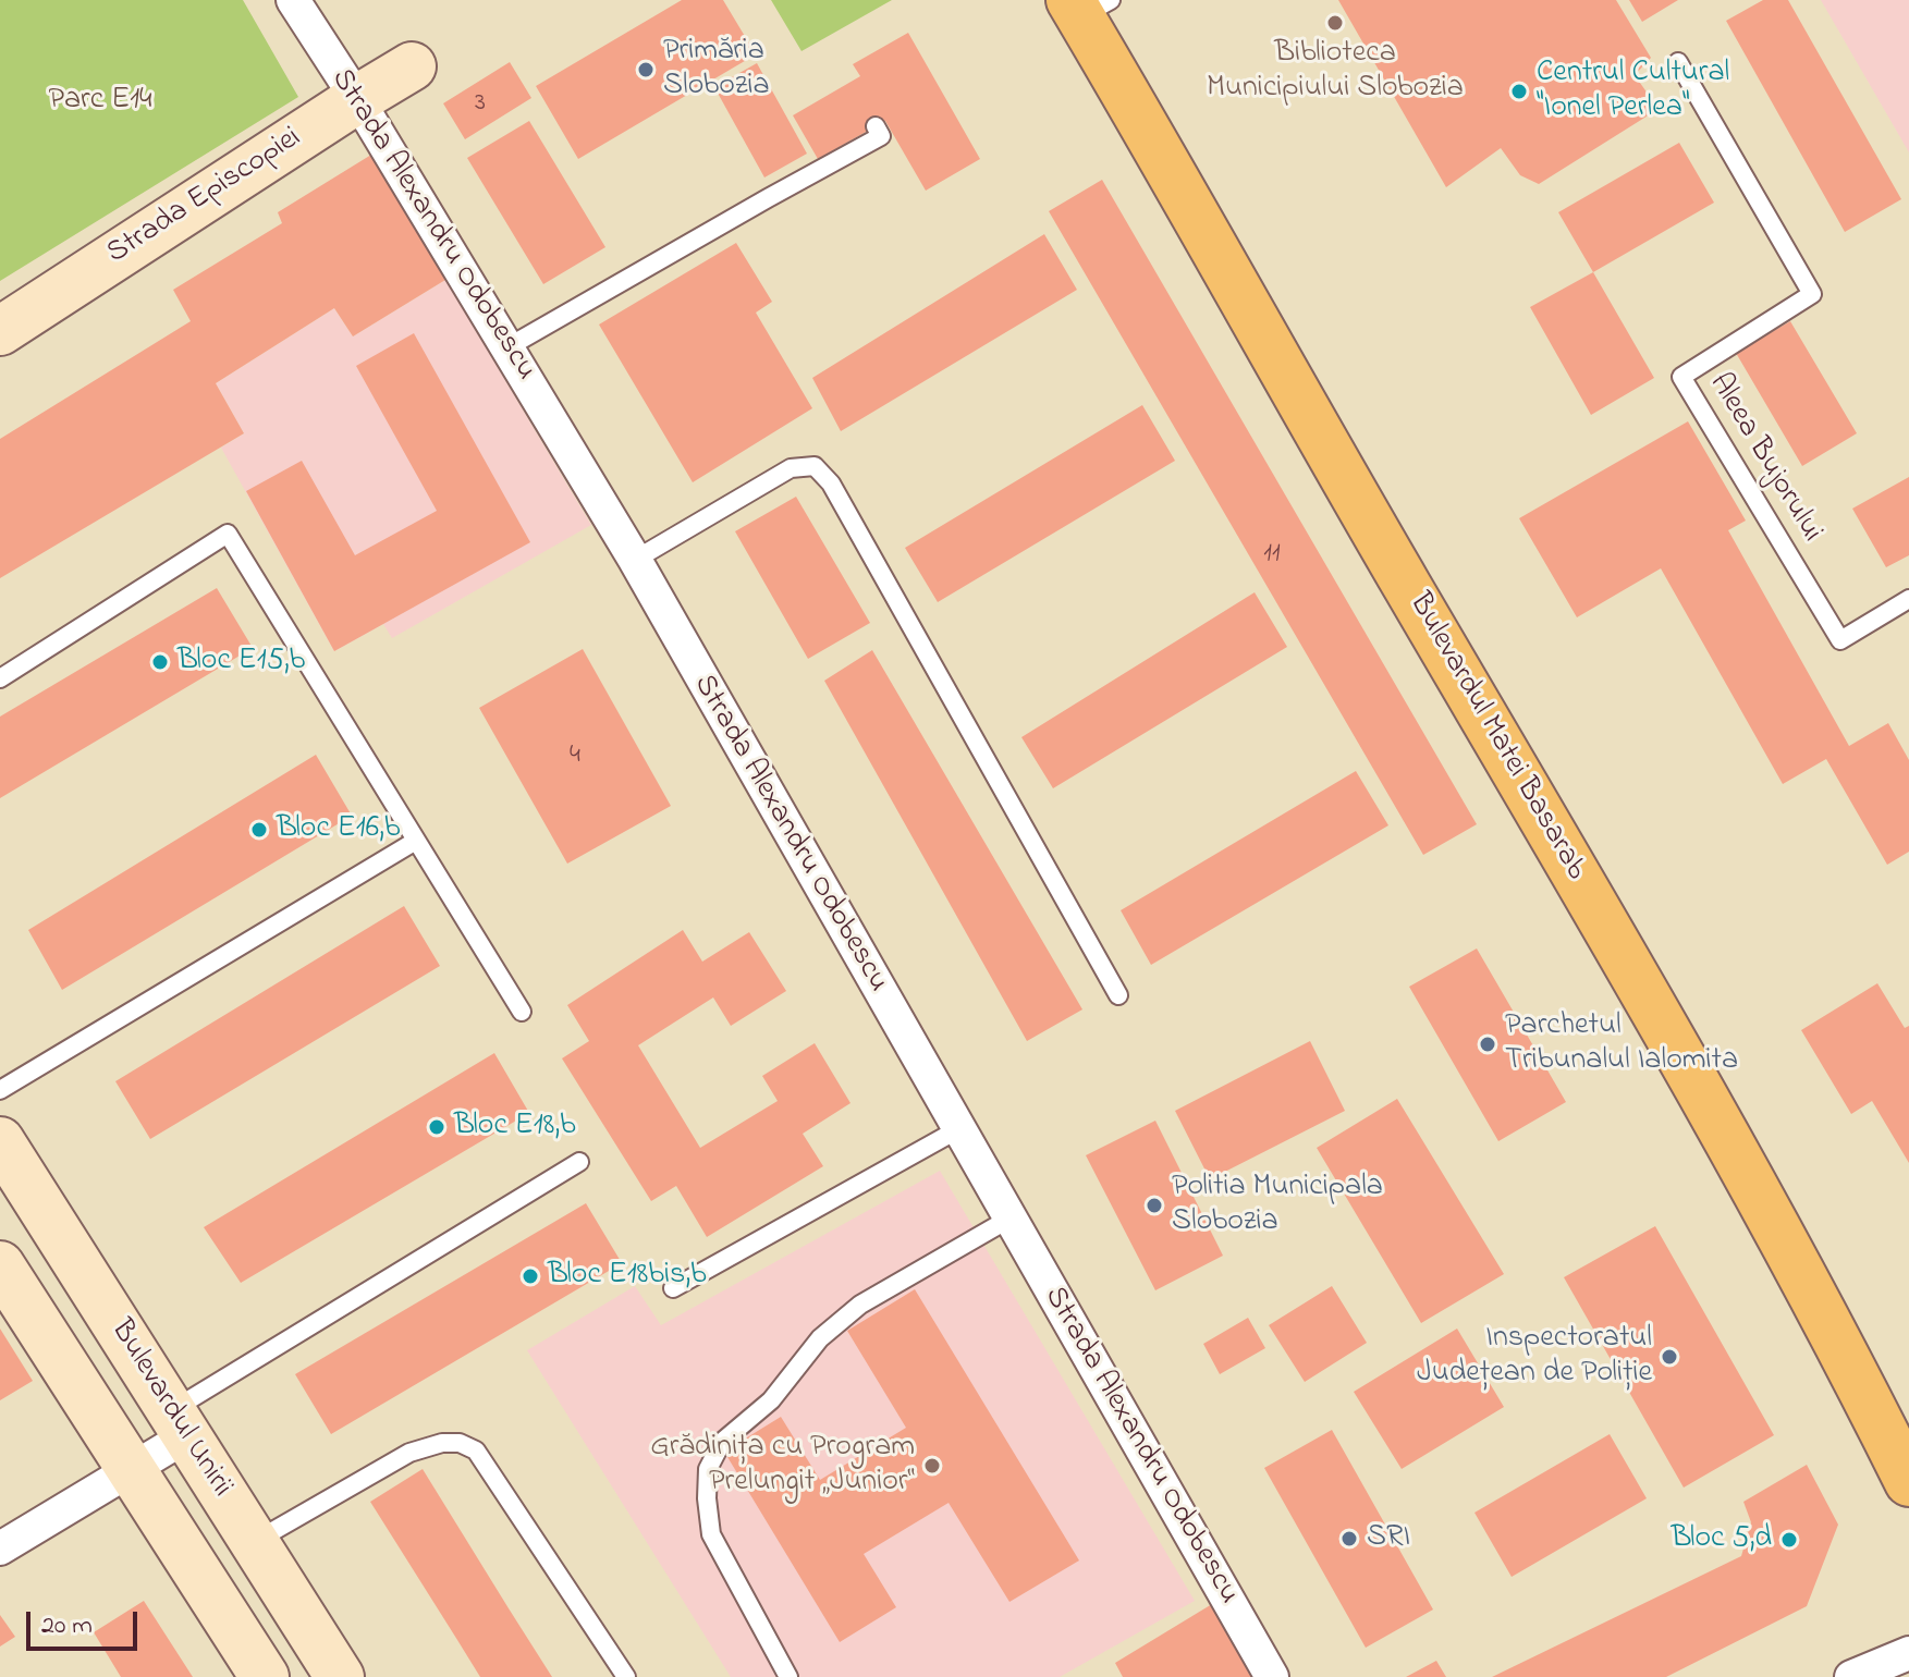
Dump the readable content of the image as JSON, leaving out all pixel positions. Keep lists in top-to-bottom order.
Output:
{
  "streets": {
    "main road": ["Bulevardul Matei Basarab"],
    "street": ["Strada Episcopiei", "Strada Alexandru Odobescu", "Bulevardul Unirii"],
    "lane": ["Aleea Bujorului"]
  },
  "crossings": [
    ["Strada Episcopiei", "Strada Alexandru Odobescu"]
  ],
  "parks": ["Parc E14"],
  "places": [
    "Biblioteca Municipiului Slobozia",
    "Primăria Slobozia",
    "Centrul Cultural \"Ionel Perlea\"",
    "Bloc E15,b",
    "Bloc E16,b",
    "Parchetul Tribunalul Ialomita",
    "Bloc E18,b",
    "Politia Municipala Slobozia",
    "Bloc E18bis,b",
    "Inspectoratul Județean de Poliție",
    "Grădinița cu Program Prelungit „Junior“",
    "SRI",
    "Bloc 5,d"
  ],
  "house_numbers": ["3", "11", "4"],
  "scale_bar": "20 m"
}
